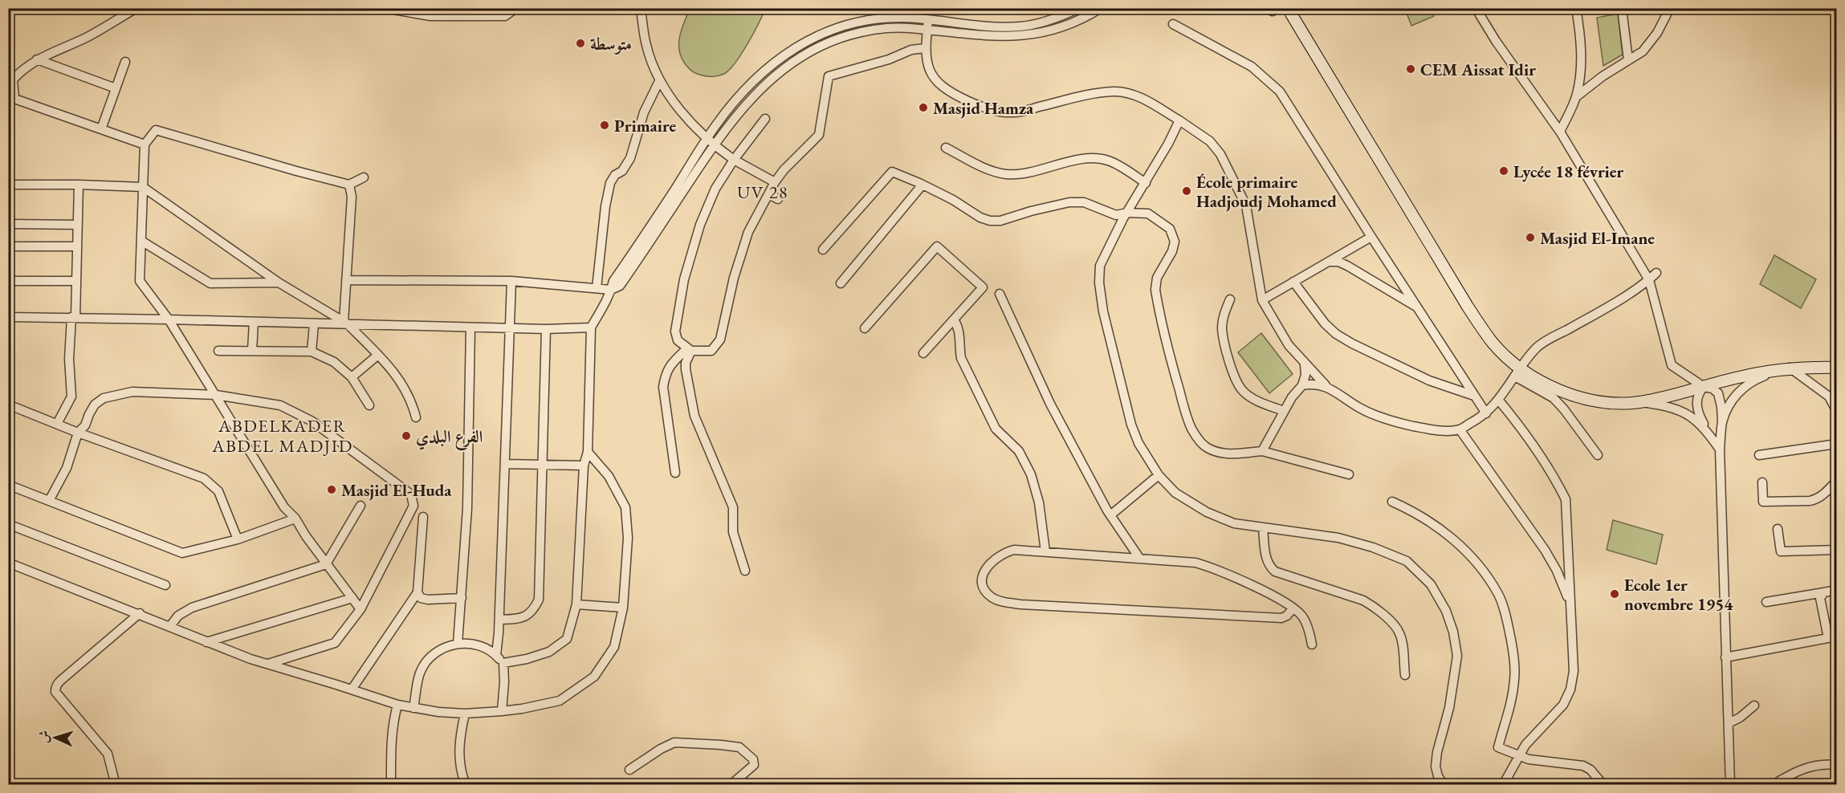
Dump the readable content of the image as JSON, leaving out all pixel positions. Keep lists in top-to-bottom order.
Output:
{
  "districts": ["UV 28", "ABDELKADER ABDEL MADJID"],
  "places": [
    "متوسطة",
    "CEM Aissat Idir",
    "Masjid Hamza",
    "Primaire",
    "Lycée 18 février",
    "École primaire Hadjoudj Mohamed",
    "Masjid El-Imane",
    "الفرع البلدي",
    "Masjid El-Huda",
    "Ecole 1er novembre 1954"
  ],
  "north": "left"
}
